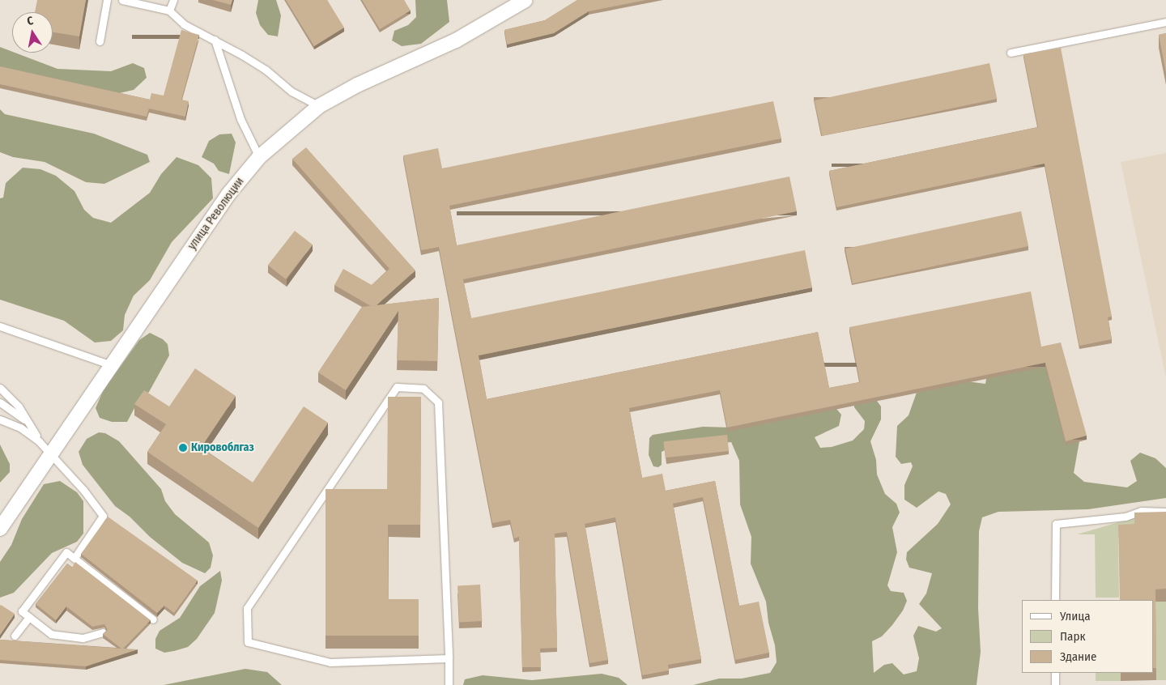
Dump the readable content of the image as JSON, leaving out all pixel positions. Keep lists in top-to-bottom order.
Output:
{
  "streets": {
    "street": ["улица Революции"]
  },
  "places": ["Кировоблгаз"],
  "legend": ["Улица", "Парк", "Здание"],
  "north": "top"
}
